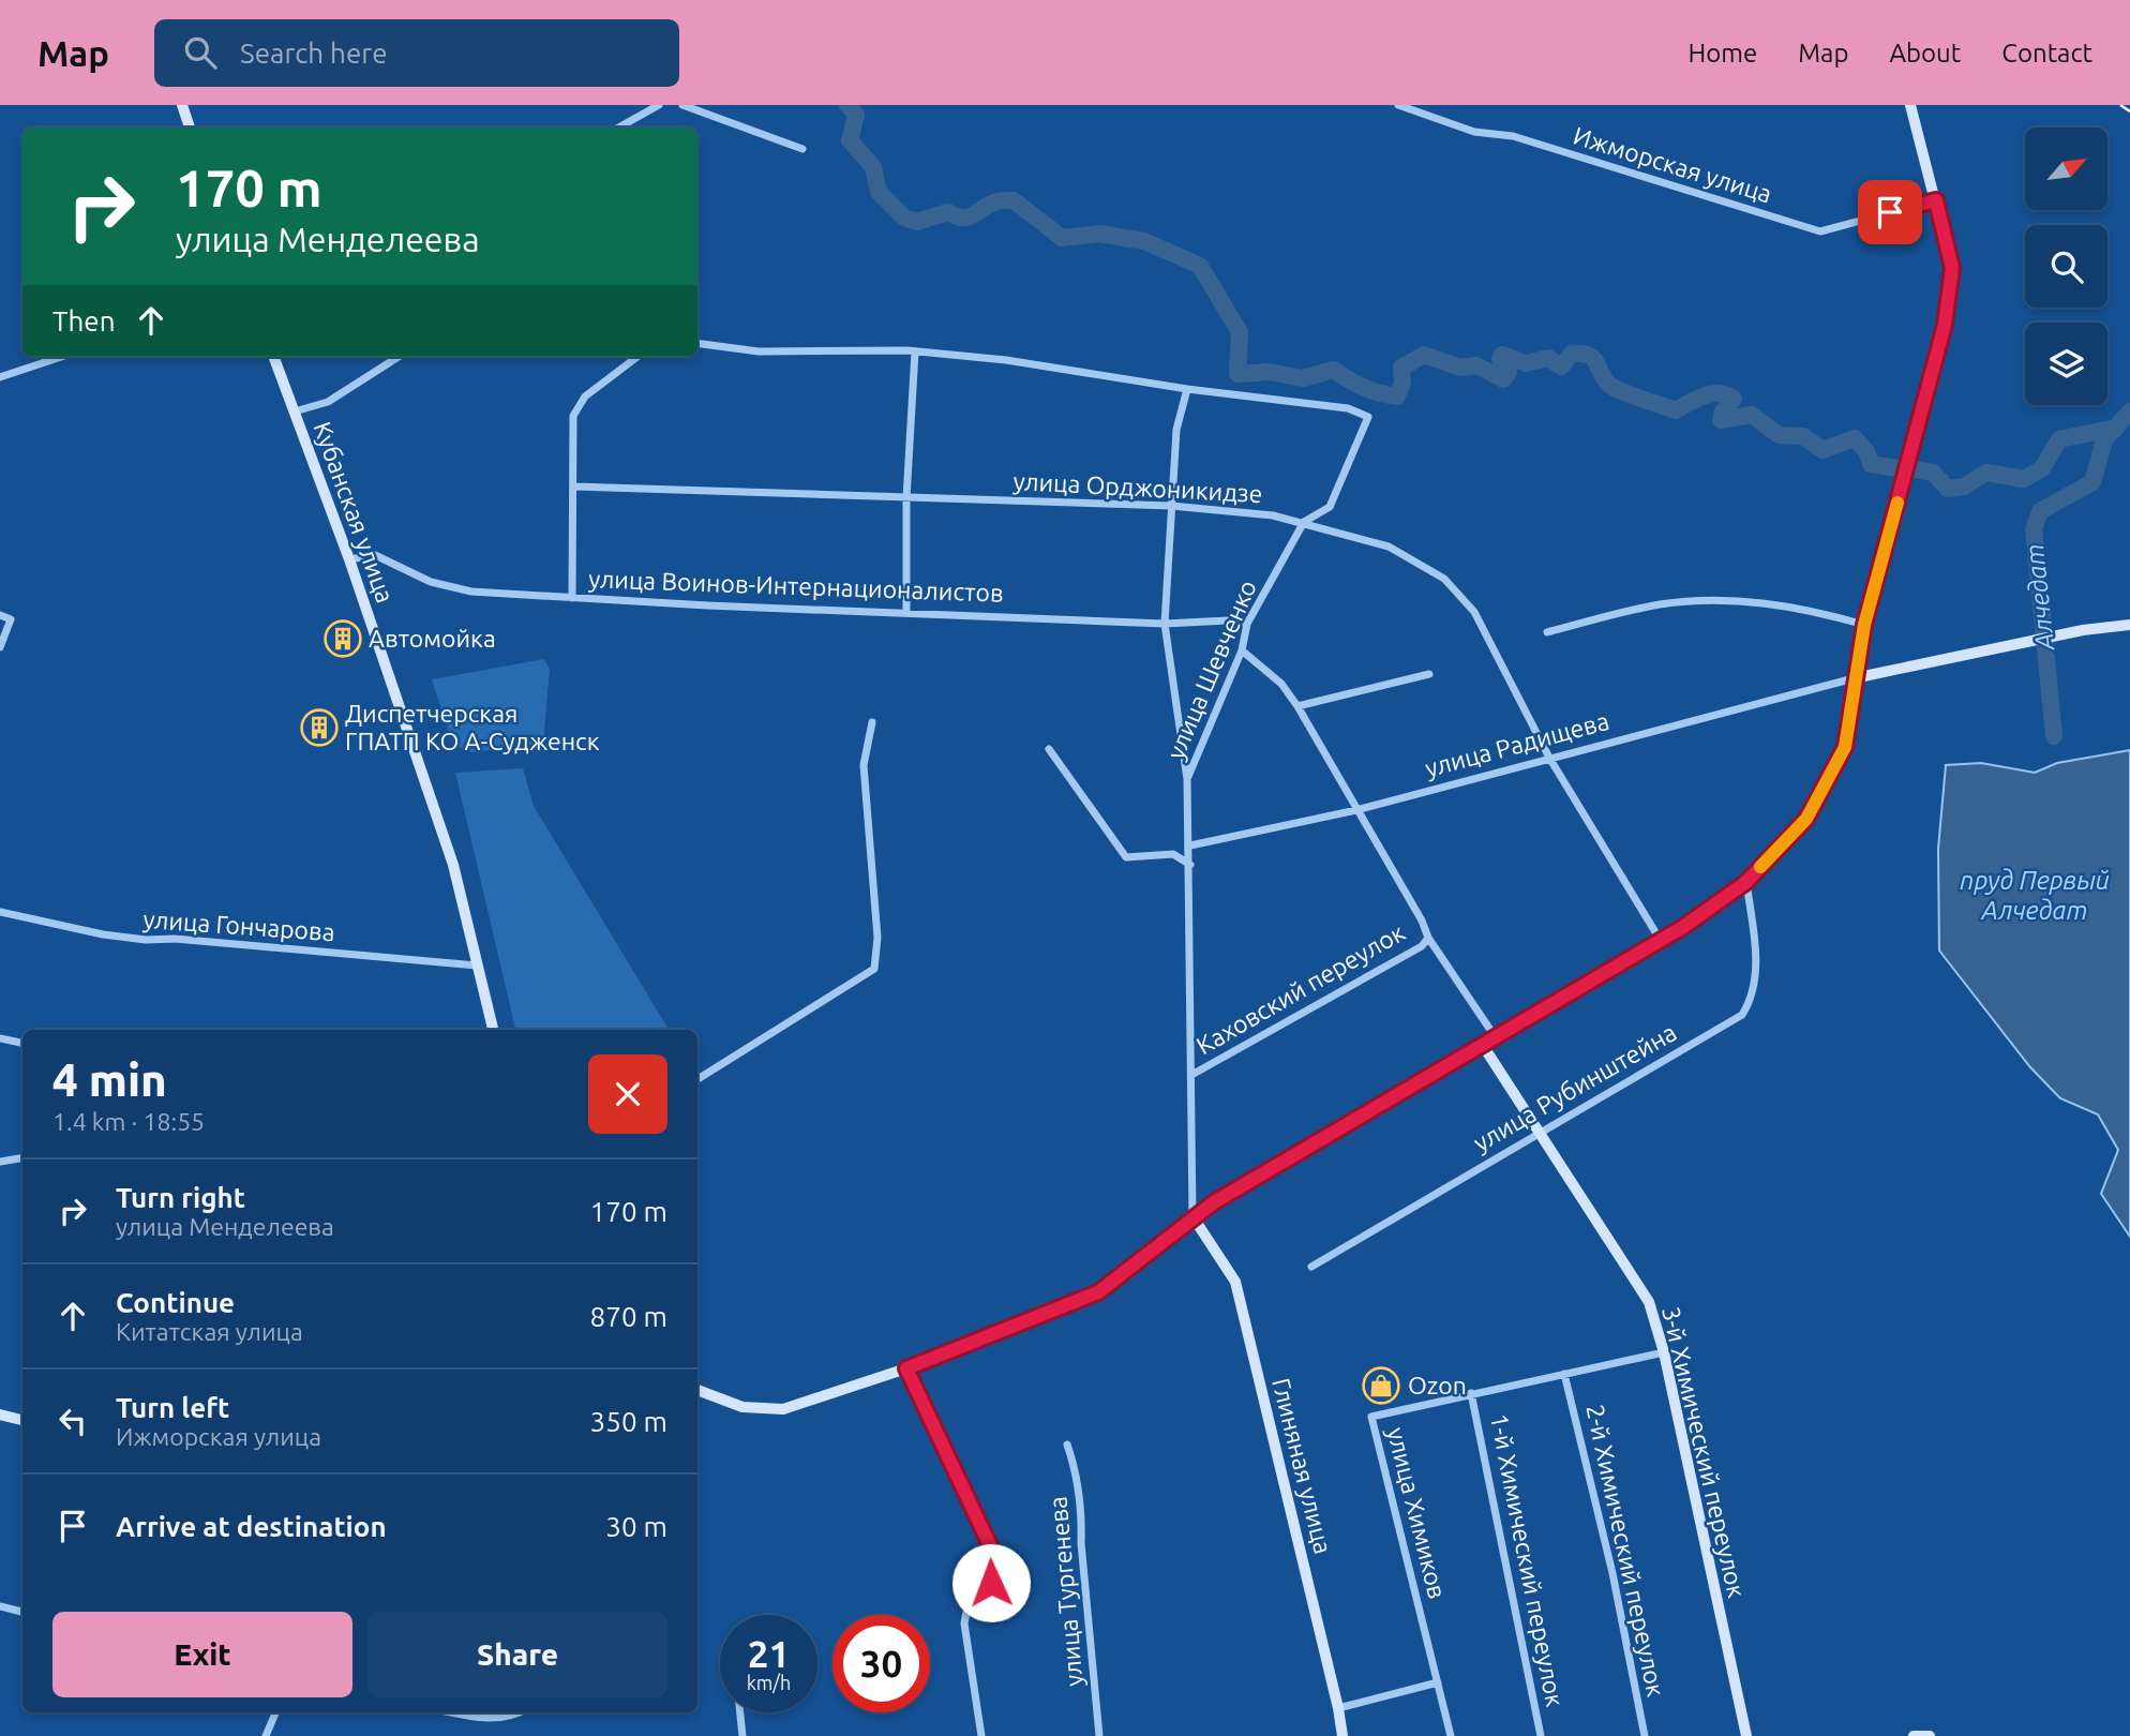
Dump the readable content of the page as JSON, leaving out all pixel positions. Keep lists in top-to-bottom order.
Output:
{
  "streets": {
    "street": [
      "Ижморская улица",
      "улица Орджоникидзе",
      "Кубанская улица",
      "улица Воинов-Интернационалистов",
      "улица Шевченко",
      "улица Радищева",
      "улица Гончарова",
      "Каховский переулок",
      "улица Рубинштейна",
      "3-й Химический переулок",
      "Глиняная улица",
      "улица Химиков",
      "2-й Химический переулок",
      "1-й Химический переулок",
      "улица Тургенева"
    ]
  },
  "crossings": [
    ["улица Орджоникидзе", "улица Шевченко"],
    ["улица Орджоникидзе", "улица Радищева"],
    ["Кубанская улица", "улица Воинов-Интернационалистов"],
    ["Кубанская улица", "улица Гончарова"],
    ["улица Воинов-Интернационалистов", "улица Шевченко"],
    ["улица Шевченко", "улица Радищева"],
    ["улица Шевченко", "Каховский переулок"],
    ["улица Шевченко", "Глиняная улица"],
    ["улица Рубинштейна", "3-й Химический переулок"],
    ["3-й Химический переулок", "улица Химиков"],
    ["улица Химиков", "2-й Химический переулок"],
    ["улица Химиков", "1-й Химический переулок"]
  ],
  "water": ["Алчедат", "пруд Первый Алчедат"],
  "places": {
    "building": ["Автомойка", "Диспетчерская ГПАТП КО А-Судженск"],
    "shop": ["Ozon"]
  },
  "north": "top right",
  "page": {
    "header": "Map",
    "search": "Search here",
    "nav": [
      "Home",
      "Map",
      "About",
      "Contact"
    ],
    "turn": ["170 m", "улица Менделеева"],
    "then": "Then",
    "heading": ["4 min", "1.4 km · 18:55"],
    "list": [
      {
        "name": "Turn right",
        "note": "улица Менделеева",
        "value": "170 m"
      },
      {
        "name": "Continue",
        "note": "Китатская улица",
        "value": "870 m"
      },
      {
        "name": "Turn left",
        "note": "Ижморская улица",
        "value": "350 m"
      },
      {
        "name": "Arrive at destination",
        "value": "30 m"
      }
    ],
    "buttons": ["Exit", "Share"],
    "speed": "21 km/h",
    "limit": "30"
  }
}
